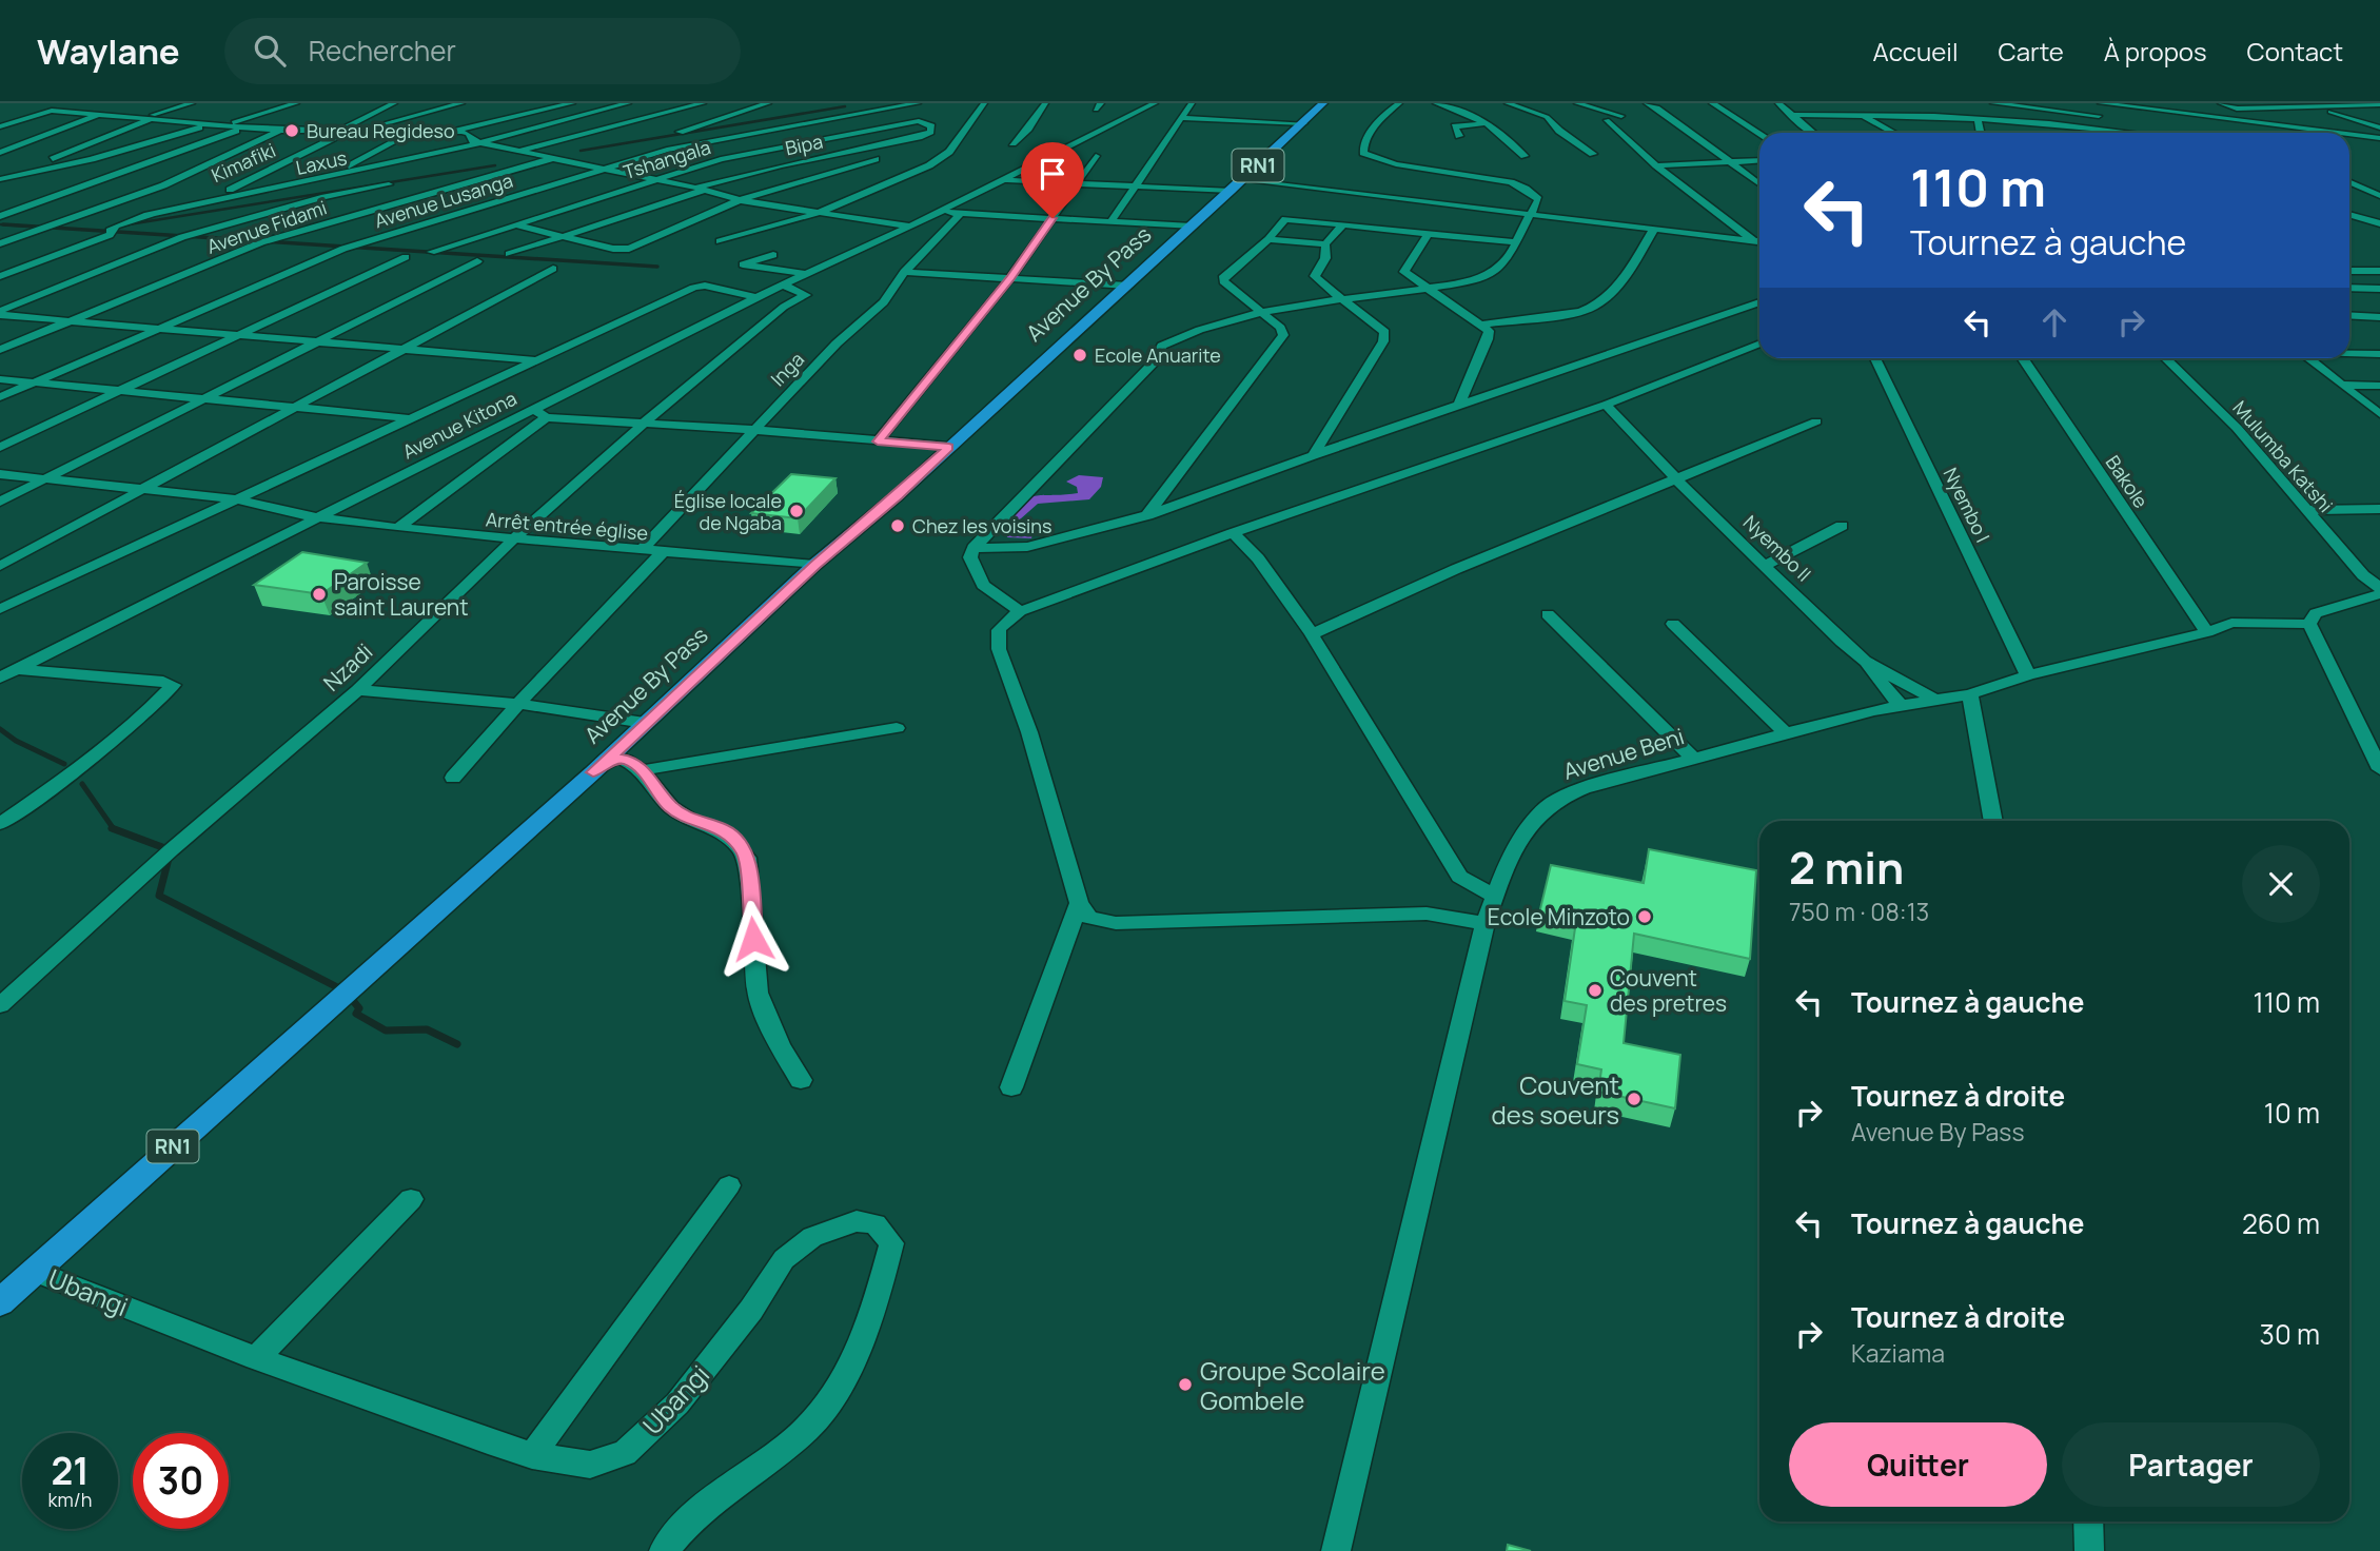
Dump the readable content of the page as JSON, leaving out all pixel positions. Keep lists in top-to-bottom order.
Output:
{
  "streets": {
    "highway": ["RN1", "Avenue By Pass"],
    "street": [
      "Bipa",
      "Tshangala",
      "Kimafiki",
      "Laxus",
      "Avenue Lusanga",
      "Avenue Fidami",
      "Inga",
      "Avenue Kitona",
      "Mulumba Katshi",
      "Bakole",
      "Nyembo I",
      "Arrêt entrée église",
      "Nyembo II",
      "Nzadi",
      "Avenue Beni",
      "Ubangi"
    ]
  },
  "crossings": [
    ["Bipa", "Tshangala"],
    ["Kimafiki", "Laxus"],
    ["Avenue By Pass", "Arrêt entrée église"],
    ["Avenue By Pass", "Ubangi"],
    ["Inga", "Arrêt entrée église"],
    ["Avenue Kitona", "Arrêt entrée église"],
    ["Avenue Kitona", "Nzadi"],
    ["Bakole", "Avenue Beni"],
    ["Nyembo I", "Avenue Beni"],
    ["Arrêt entrée église", "Nzadi"],
    ["Nyembo II", "Avenue Beni"]
  ],
  "places": [
    "Bureau Regideso",
    "Ecole Anuarite",
    "Église locale de Ngaba",
    "Chez les voisins",
    "Paroisse saint Laurent",
    "Ecole Minzoto",
    "Couvent des pretres",
    "Couvent des soeurs",
    "Groupe Scolaire Gombele"
  ],
  "page": {
    "header": "Waylane",
    "search": "Rechercher",
    "nav": [
      "Accueil",
      "Carte",
      "À propos",
      "Contact"
    ],
    "turn": ["110 m", "Tournez à gauche"],
    "heading": ["2 min", "750 m · 08:13"],
    "list": [
      {
        "name": "Tournez à gauche",
        "value": "110 m"
      },
      {
        "name": "Tournez à droite",
        "note": "Avenue By Pass",
        "value": "10 m"
      },
      {
        "name": "Tournez à gauche",
        "value": "260 m"
      },
      {
        "name": "Tournez à droite",
        "note": "Kaziama",
        "value": "30 m"
      }
    ],
    "buttons": ["Quitter", "Partager"],
    "speed": "21 km/h",
    "limit": "30"
  }
}
